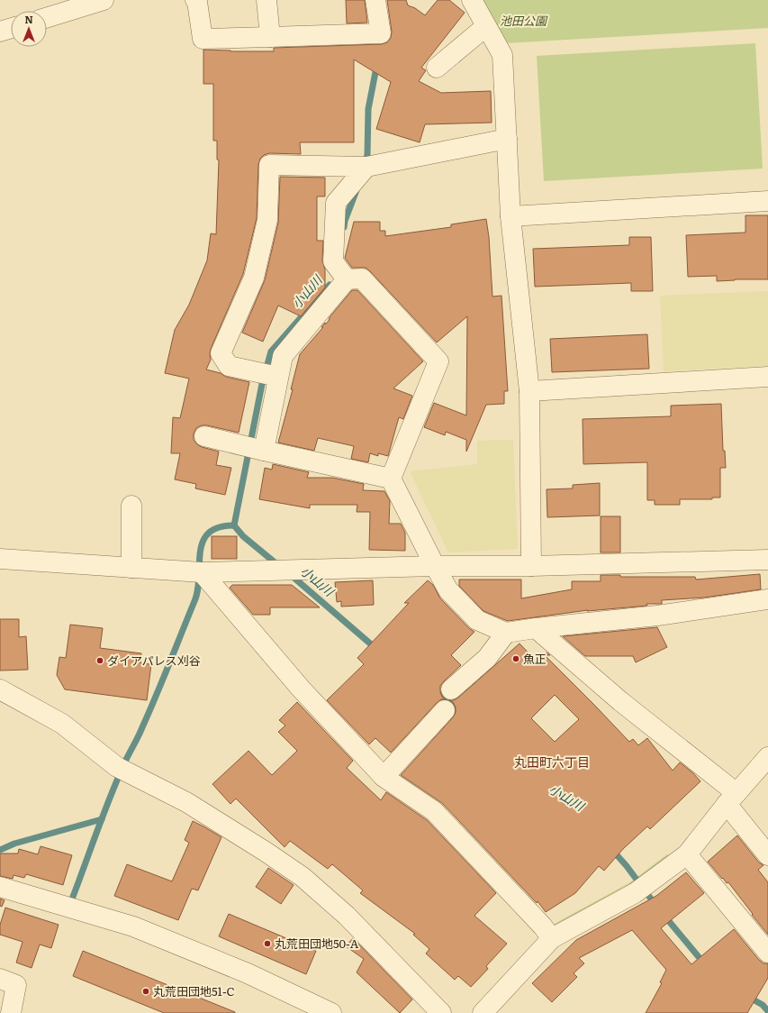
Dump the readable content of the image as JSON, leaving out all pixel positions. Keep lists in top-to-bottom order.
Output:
{
  "districts": ["丸田町六丁目"],
  "water": ["小山川"],
  "parks": ["池田公園"],
  "places": [
    "魚正",
    "ダイアパレス刈谷",
    "丸荒田団地50-A",
    "丸荒田団地51-C"
  ],
  "north": "top"
}
